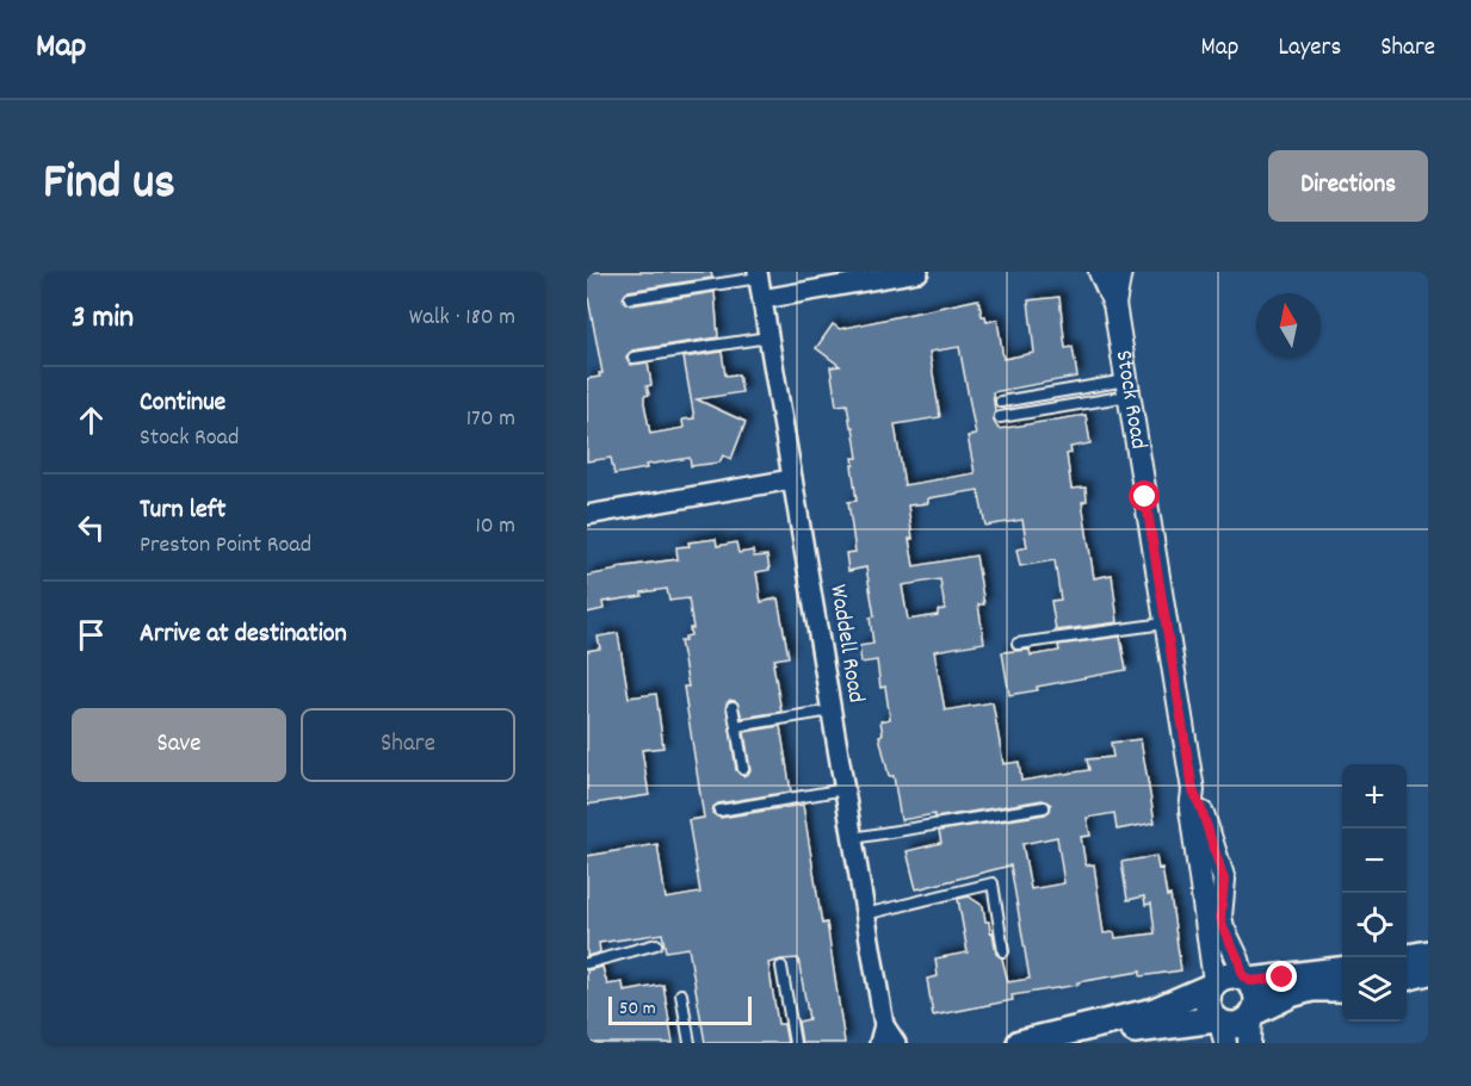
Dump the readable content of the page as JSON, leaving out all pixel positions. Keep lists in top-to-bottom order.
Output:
{
  "streets": {
    "main road": ["Stock Road"],
    "street": ["Waddell Road"]
  },
  "scale_bar": "50 m",
  "north": "top",
  "page": {
    "header": "Map",
    "nav": ["Map", "Layers", "Share"],
    "title": "Find us",
    "buttons": [
      "Directions",
      ["Save", "Share"]
    ],
    "heading": ["3 min", "Walk · 180 m"],
    "list": [
      ["Continue", "Stock Road", "170 m"],
      ["Turn left", "Preston Point Road", "10 m"],
      "Arrive at destination"
    ],
    "map_buttons": ["+", "−"],
    "scale": "50 m"
  }
}
